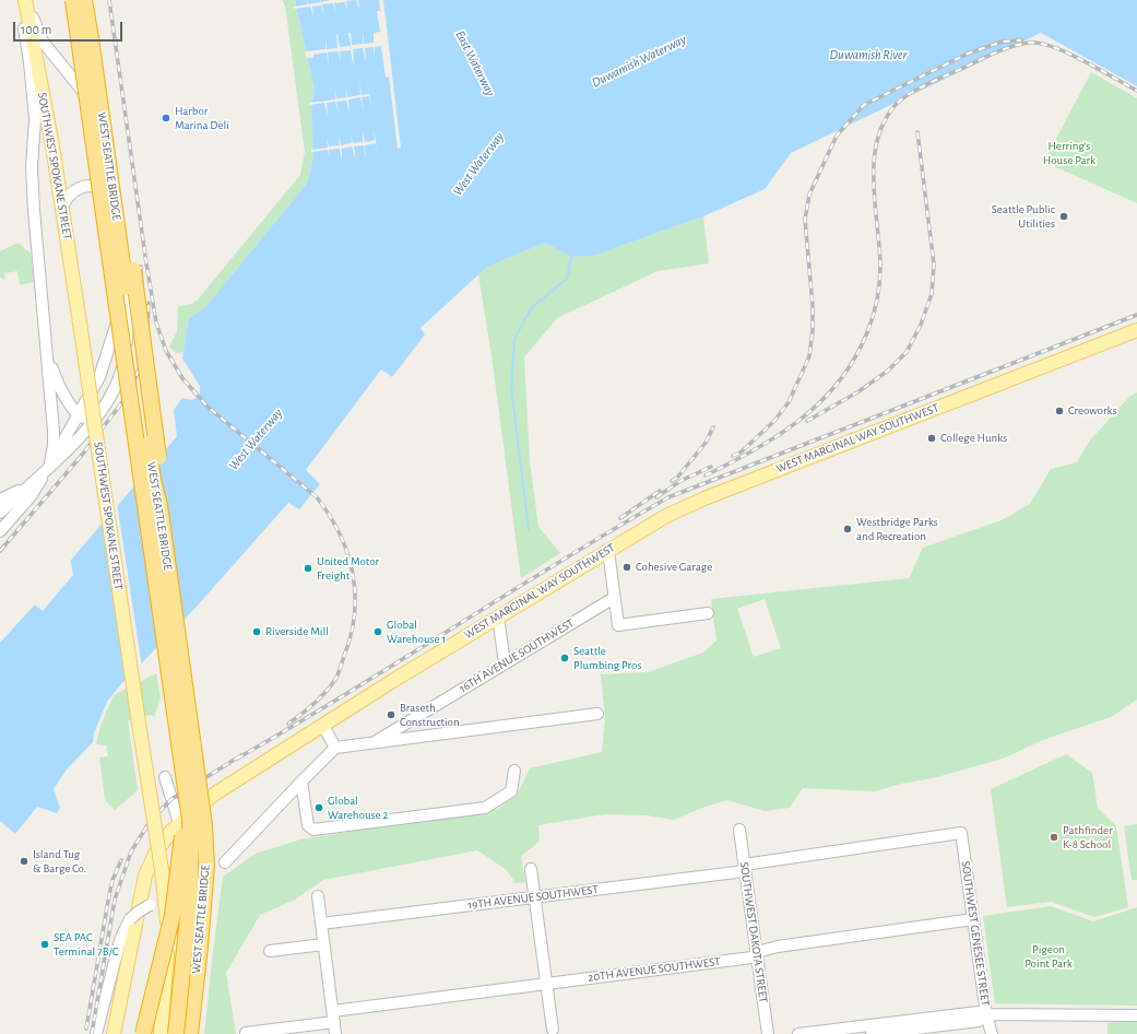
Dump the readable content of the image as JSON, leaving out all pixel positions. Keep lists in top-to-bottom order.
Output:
{
  "streets": {
    "highway": ["WEST SEATTLE BRIDGE"],
    "main road": ["SOUTHWEST SPOKANE STREET", "WEST MARGINAL WAY SOUTHWEST"],
    "street": [
      "16TH AVENUE SOUTHWEST",
      "19TH AVENUE SOUTHWEST",
      "SOUTHWEST DAKOTA STREET",
      "SOUTHWEST GENESEE STREET",
      "20TH AVENUE SOUTHWEST"
    ]
  },
  "crossings": [
    ["19TH AVENUE SOUTHWEST", "SOUTHWEST DAKOTA STREET"],
    ["19TH AVENUE SOUTHWEST", "SOUTHWEST GENESEE STREET"],
    ["SOUTHWEST DAKOTA STREET", "20TH AVENUE SOUTHWEST"],
    ["SOUTHWEST GENESEE STREET", "20TH AVENUE SOUTHWEST"]
  ],
  "water": [
    "Duwamish River",
    "Duwamish Waterway",
    "East Waterway",
    "West Waterway"
  ],
  "parks": ["Herring's House Park", "Pigeon Point Park"],
  "places": [
    "Harbor Marina Deli",
    "Seattle Public Utilities",
    "Creoworks",
    "College Hunks",
    "Westbridge Parks and Recreation",
    "Cohesive Garage",
    "United Motor Freight",
    "Riverside Mill",
    "Global Warehouse 1",
    "Seattle Plumbing Pros",
    "Braseth Construction",
    "Global Warehouse 2",
    "Pathfinder K-8 School",
    "Island Tug & Barge Co.",
    "SEA PAC Terminal 7B/C"
  ],
  "scale_bar": "100 m"
}
